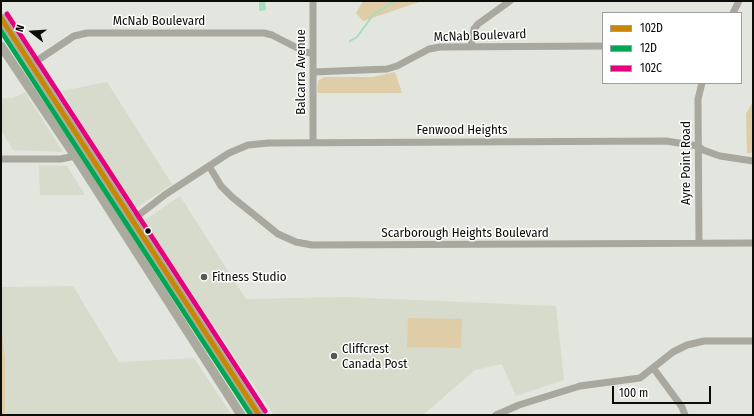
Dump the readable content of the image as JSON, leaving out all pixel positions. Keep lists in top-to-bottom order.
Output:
{
  "streets": {
    "street": [
      "McNab Boulevard",
      "Balcarra Avenue",
      "Fenwood Heights",
      "Ayre Point Road",
      "Scarborough Heights Boulevard"
    ]
  },
  "crossings": [
    ["McNab Boulevard", "Balcarra Avenue"],
    ["Balcarra Avenue", "Fenwood Heights"],
    ["Fenwood Heights", "Ayre Point Road"],
    ["Fenwood Heights", "Scarborough Heights Boulevard"],
    ["Ayre Point Road", "Scarborough Heights Boulevard"]
  ],
  "places": ["Fitness Studio", "Cliffcrest Canada Post"],
  "lines": ["transit line 102C", "transit line 102D", "transit line 12D"],
  "legend": ["102D", "12D", "102C"],
  "scale_bar": "100 m",
  "north": "left"
}
